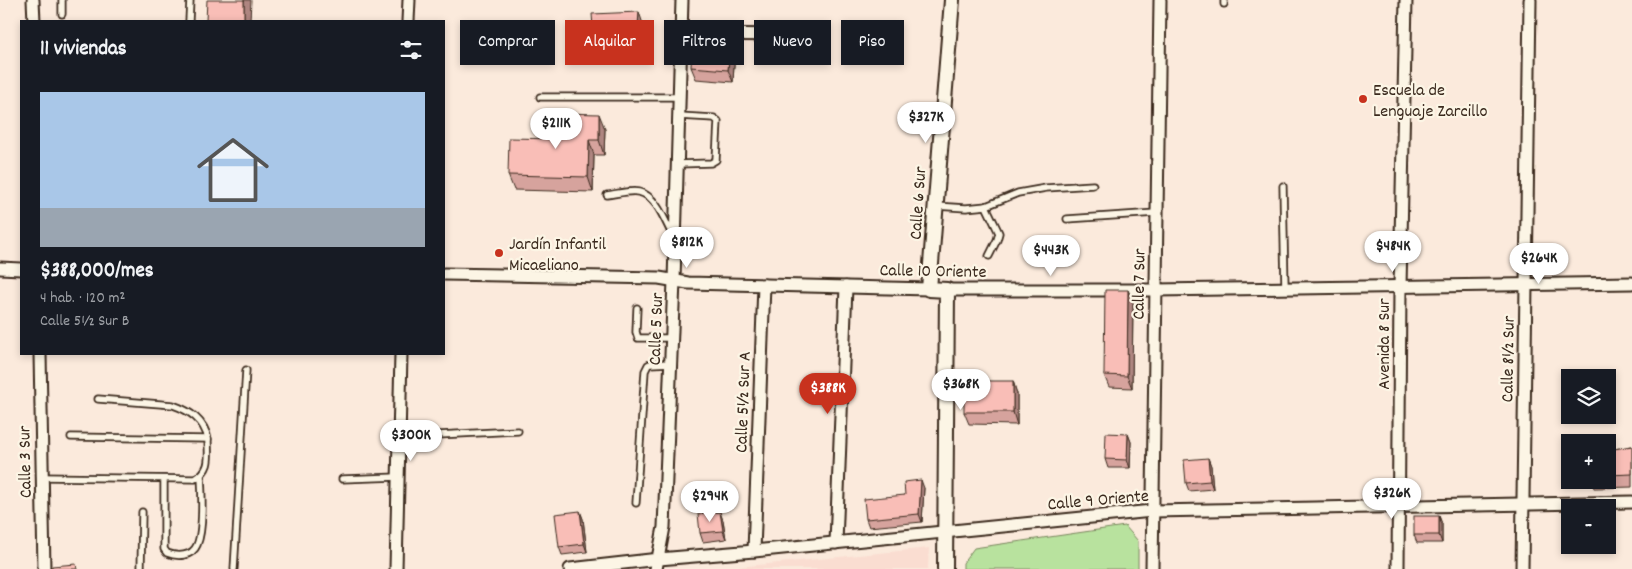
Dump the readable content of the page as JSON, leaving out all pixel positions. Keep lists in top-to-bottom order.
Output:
{
  "streets": {
    "street": [
      "Calle 6 Sur",
      "Calle 10 Oriente",
      "Calle 7 Sur",
      "Calle 5 Sur",
      "Avenida 8 Sur",
      "Calle 8½ Sur",
      "Calle 5½ Sur A",
      "Calle 3 Sur",
      "Calle 9 Oriente"
    ]
  },
  "crossings": [
    ["Calle 6 Sur", "Calle 10 Oriente"],
    ["Calle 10 Oriente", "Calle 7 Sur"],
    ["Calle 10 Oriente", "Calle 5 Sur"],
    ["Calle 10 Oriente", "Avenida 8 Sur"],
    ["Calle 10 Oriente", "Calle 8½ Sur"],
    ["Calle 10 Oriente", "Calle 5½ Sur A"],
    ["Calle 7 Sur", "Calle 9 Oriente"],
    ["Calle 5 Sur", "Calle 9 Oriente"],
    ["Avenida 8 Sur", "Calle 9 Oriente"],
    ["Calle 8½ Sur", "Calle 9 Oriente"],
    ["Calle 5½ Sur A", "Calle 9 Oriente"]
  ],
  "places": ["Escuela de Lenguaje Zarcillo", "Jardín Infantil Micaeliano"],
  "page": {
    "chip": [
      "Comprar",
      "Alquilar",
      "Filtros",
      "Nuevo",
      "Piso"
    ],
    "heading": "11 viviendas",
    "list": [
      {
        "name": "$388,000/mes",
        "note": "4 hab. · 120 m² · Calle 5½ Sur B"
      }
    ],
    "price": [
      "$327K",
      "$211K",
      "$812K",
      "$484K",
      "$443K",
      "$264K",
      "$368K",
      "$388K",
      "$300K",
      "$326K",
      "$294K"
    ],
    "map_buttons": ["+", "−"]
  }
}
